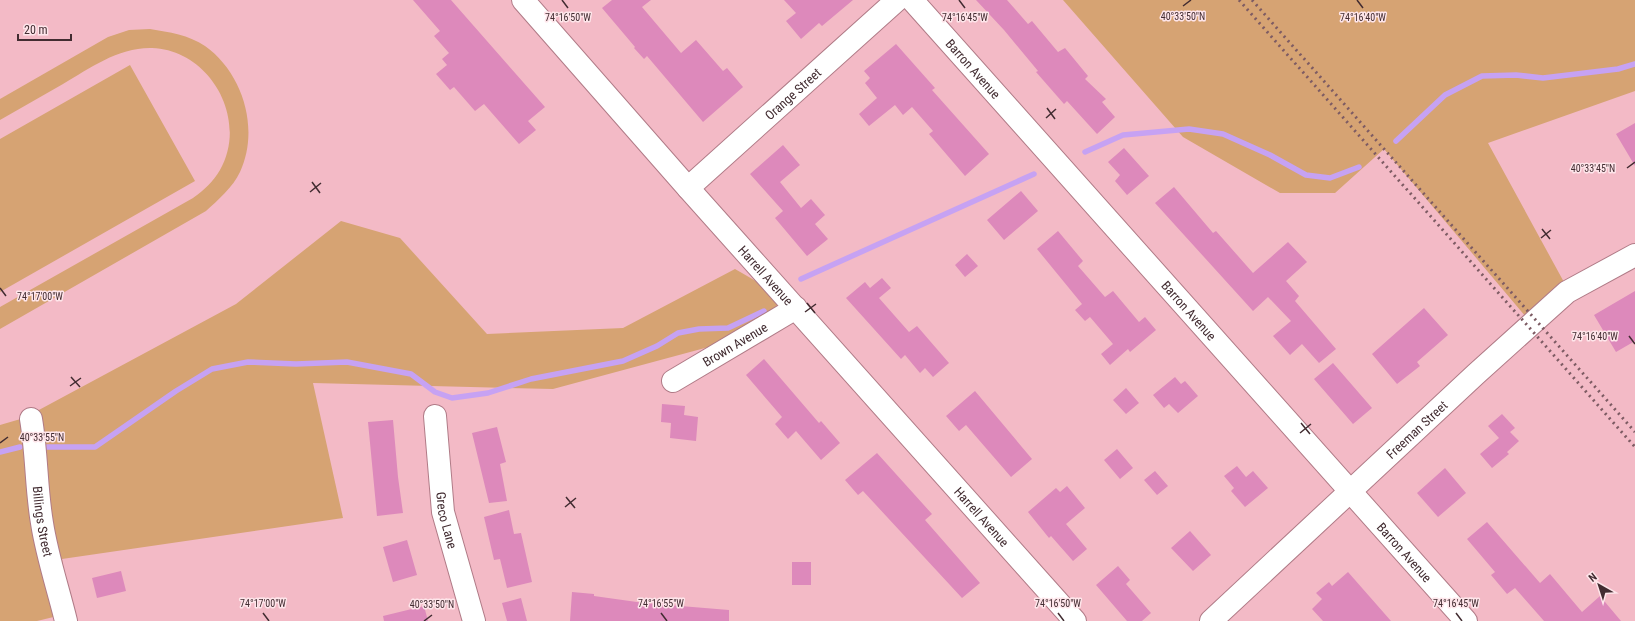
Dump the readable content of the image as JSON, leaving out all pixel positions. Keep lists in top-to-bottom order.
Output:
{
  "streets": {
    "street": [
      "Barron Avenue",
      "Orange Street",
      "Harrell Avenue",
      "Brown Avenue",
      "Freeman Street",
      "Greco Lane",
      "Billings Street"
    ]
  },
  "crossings": [
    ["Barron Avenue", "Freeman Street"],
    ["Orange Street", "Harrell Avenue"],
    ["Harrell Avenue", "Brown Avenue"]
  ],
  "scale_bar": "20 m",
  "north": "top left",
  "coordinates": [
    "40°33'50\"N",
    "74°16'50\"W",
    "74°16'45\"W",
    "74°16'40\"W",
    "40°33'45\"N",
    "74°17'00\"W",
    "40°33'55\"N",
    "74°16'55\"W"
  ]
}
